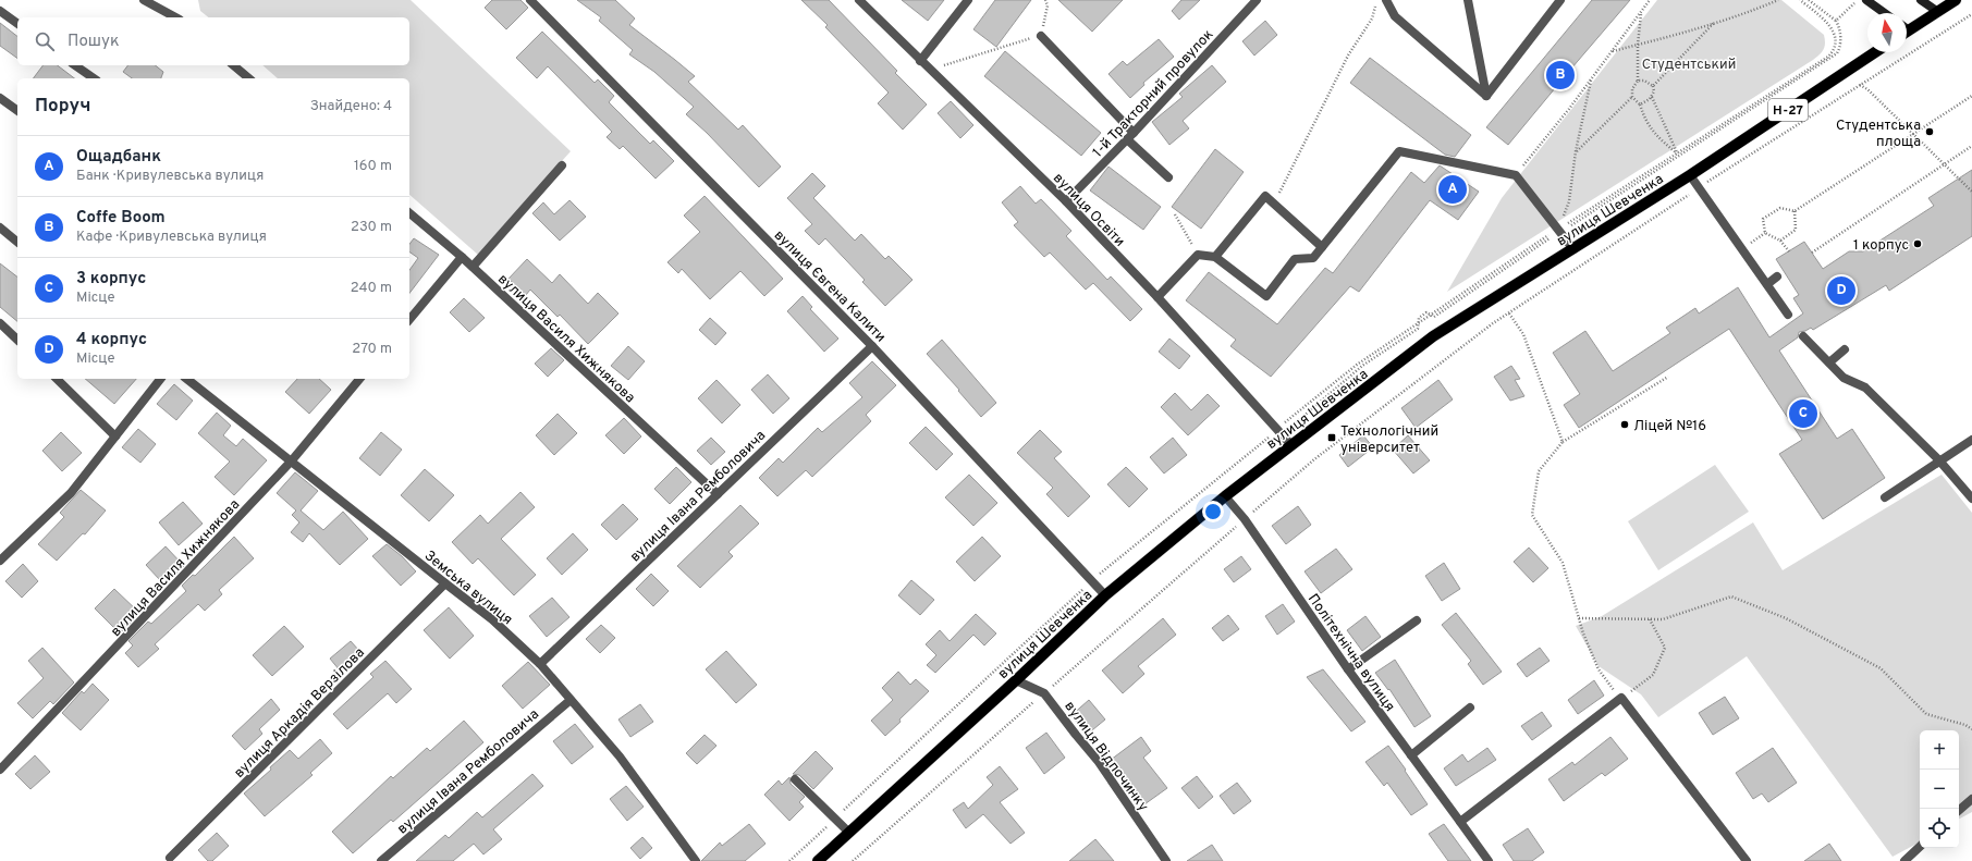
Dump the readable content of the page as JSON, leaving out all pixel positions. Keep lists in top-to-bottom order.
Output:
{
  "streets": {
    "main road": ["Н-27", "вулиця Шевченка"],
    "street": [
      "1-й Тракторний провулок",
      "вулиця Освіти",
      "вулиця Євгена Калити",
      "вулиця Василя Хижнякова",
      "вулиця Івана Ремболовича",
      "Земська вулиця",
      "Політехнічна вулиця",
      "вулиця Аркадія Верзілова",
      "вулиця Відпочинку"
    ]
  },
  "crossings": [
    ["1-й Тракторний провулок", "вулиця Освіти"],
    ["вулиця Освіти", "вулиця Шевченка"],
    ["вулиця Шевченка", "вулиця Євгена Калити"],
    ["вулиця Шевченка", "Політехнічна вулиця"],
    ["вулиця Шевченка", "вулиця Відпочинку"],
    ["вулиця Євгена Калити", "вулиця Івана Ремболовича"],
    ["вулиця Василя Хижнякова", "вулиця Івана Ремболовича"],
    ["вулиця Василя Хижнякова", "Земська вулиця"],
    ["вулиця Івана Ремболовича", "Земська вулиця"],
    ["Земська вулиця", "вулиця Аркадія Верзілова"]
  ],
  "parks": ["Студентський"],
  "places": {
    "other": ["Студентська площа", "1 корпус", "Ліцей №16"],
    "transit": ["Технологічний університет"]
  },
  "north": "top",
  "page": {
    "search": "Пошук",
    "pins": [
      "B",
      "A",
      "D",
      "C"
    ],
    "heading": ["Поруч", "Знайдено: 4"],
    "list": [
      {
        "mark": "A",
        "name": "Ощадбанк",
        "note": "Банк · Кривулевська вулиця",
        "value": "160 m"
      },
      {
        "mark": "B",
        "name": "Coffe Boom",
        "note": "Кафе · Кривулевська вулиця",
        "value": "230 m"
      },
      {
        "mark": "C",
        "name": "3 корпус",
        "note": "Місце",
        "value": "240 m"
      },
      {
        "mark": "D",
        "name": "4 корпус",
        "note": "Місце",
        "value": "270 m"
      }
    ],
    "map_buttons": ["+", "−"]
  }
}
